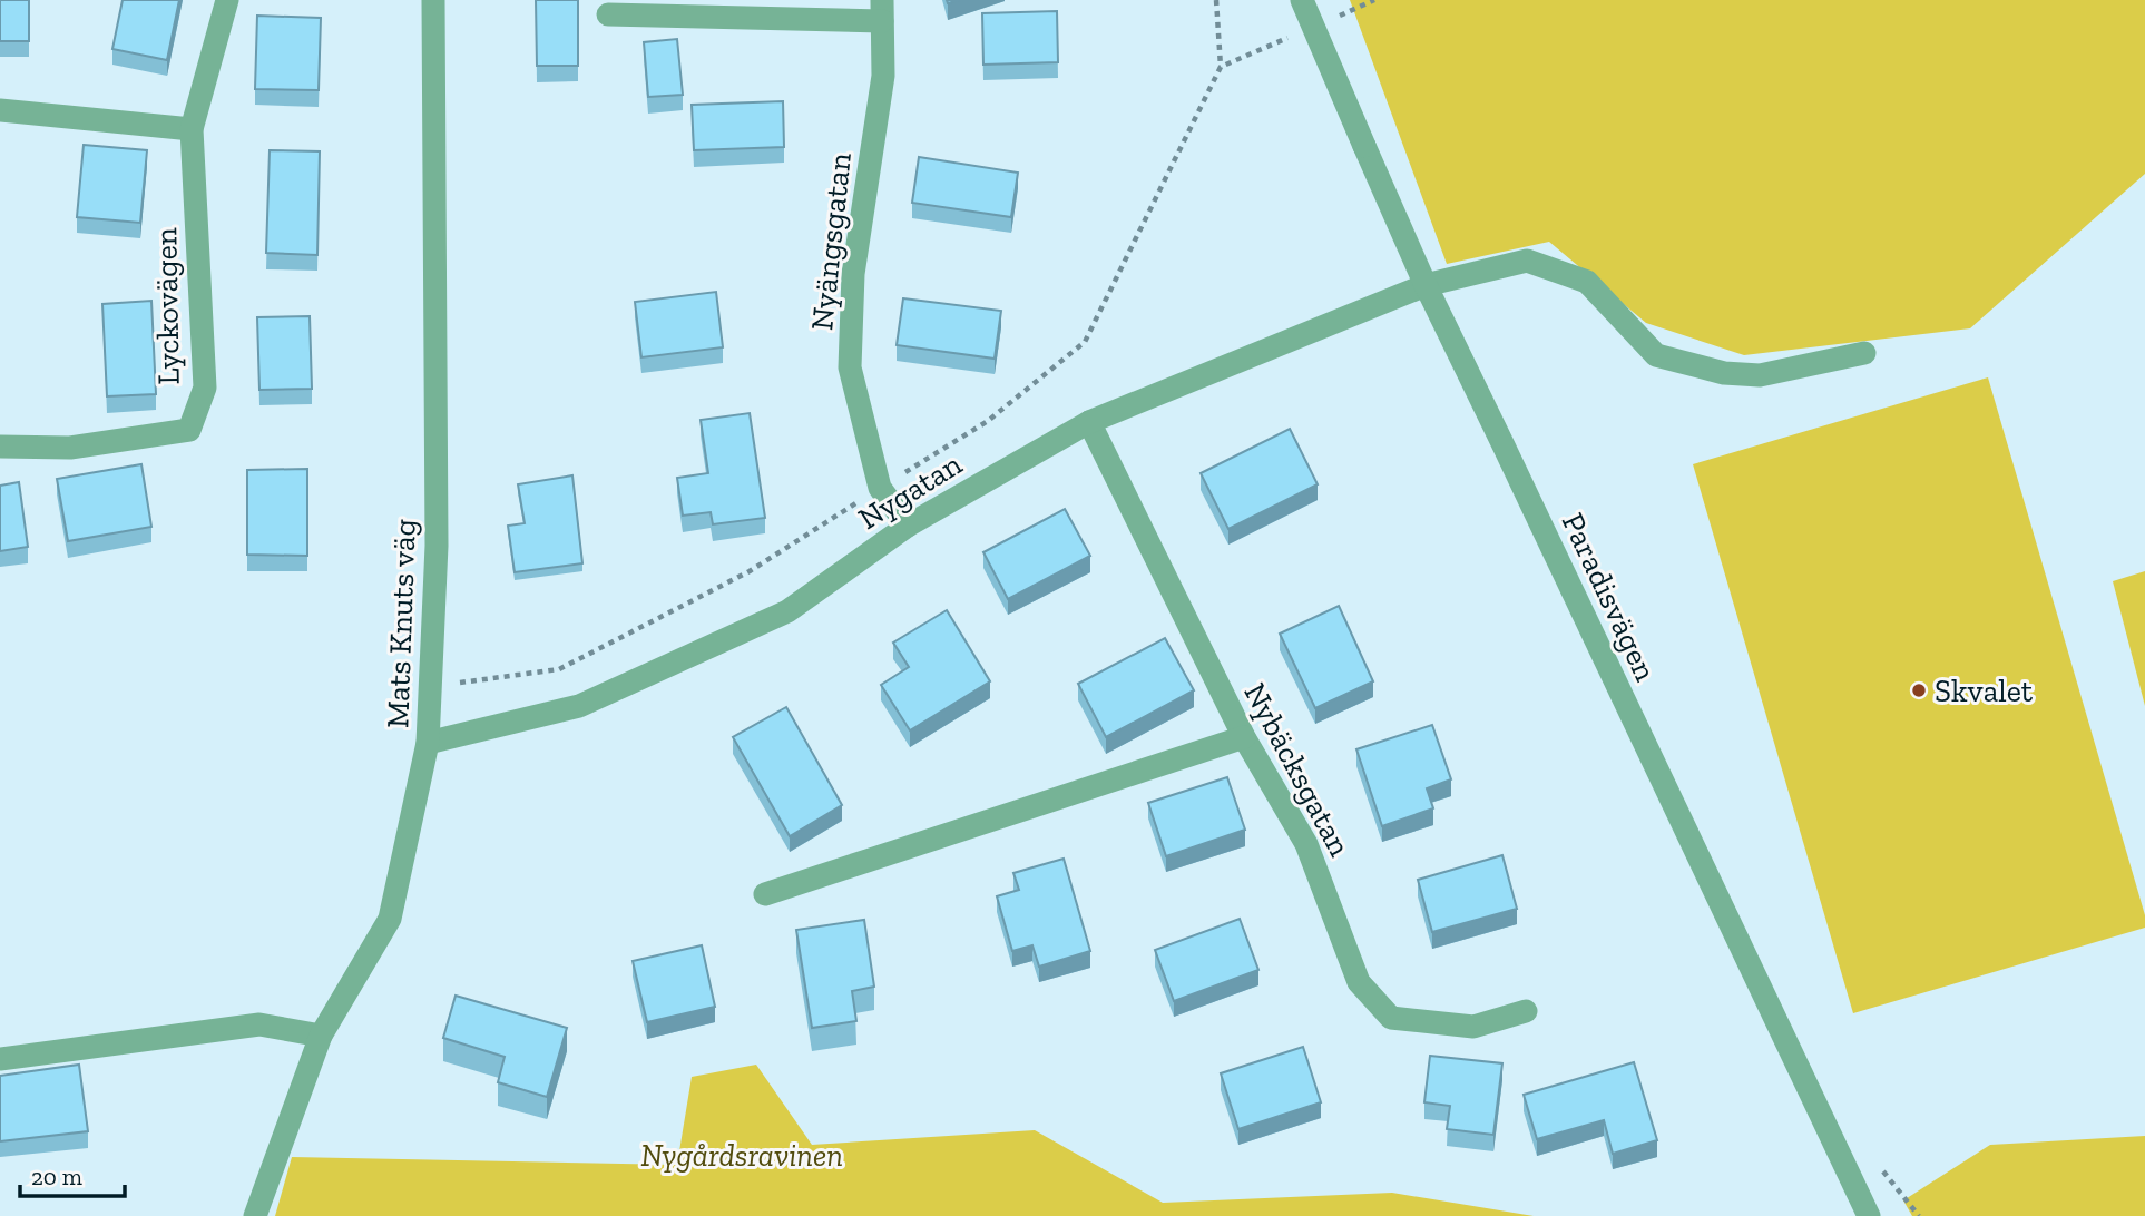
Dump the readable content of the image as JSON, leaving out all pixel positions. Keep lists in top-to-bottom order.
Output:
{
  "streets": {
    "street": [
      "Nyängsgatan",
      "Lyckovägen",
      "Nygatan",
      "Paradisvägen",
      "Mats Knuts väg",
      "Nybäcksgatan"
    ]
  },
  "crossings": [
    ["Nyängsgatan", "Nygatan"],
    ["Nygatan", "Paradisvägen"],
    ["Nygatan", "Mats Knuts väg"],
    ["Nygatan", "Nybäcksgatan"]
  ],
  "parks": ["Nygårdsravinen"],
  "places": ["Skvalet"],
  "scale_bar": "20 m"
}
